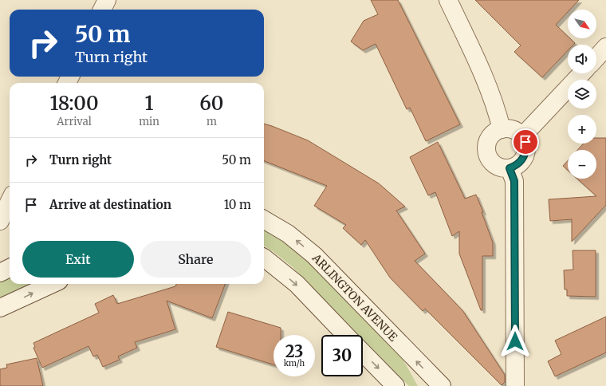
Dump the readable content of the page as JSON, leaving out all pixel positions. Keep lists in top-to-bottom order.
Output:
{
  "streets": {
    "street": ["ARLINGTON AVENUE"]
  },
  "north": "bottom right",
  "page": {
    "map_buttons": ["+", "−"],
    "turn": ["50 m", "Turn right"],
    "eta": [
      "18:00",
      "Arrival",
      "1",
      "min",
      "60",
      "m"
    ],
    "list": [
      {
        "name": "Turn right",
        "value": "50 m"
      },
      {
        "name": "Arrive at destination",
        "value": "10 m"
      }
    ],
    "buttons": ["Exit", "Share"],
    "speed": "23 km/h",
    "limit": "30"
  }
}
